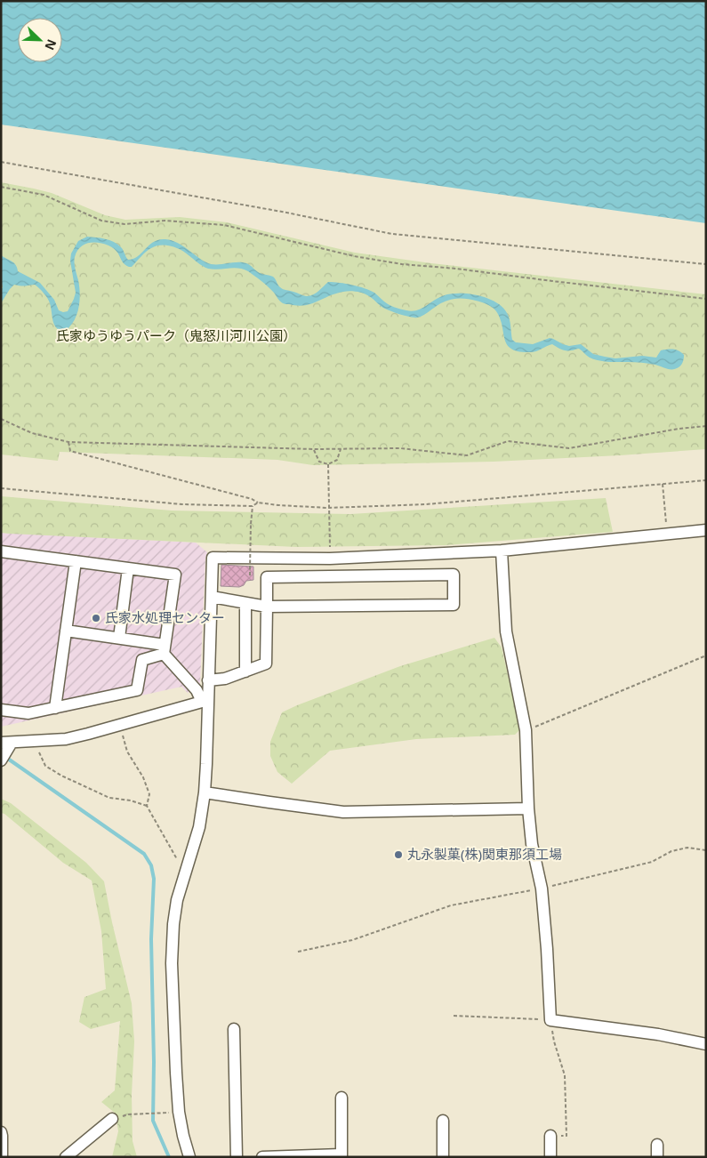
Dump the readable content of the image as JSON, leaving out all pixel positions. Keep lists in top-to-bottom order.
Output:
{
  "parks": ["氏家ゆうゆうパーク（鬼怒川河川公園）"],
  "places": ["氏家水処理センター", "丸永製菓(株)関東那須工場"],
  "north": "bottom right"
}
